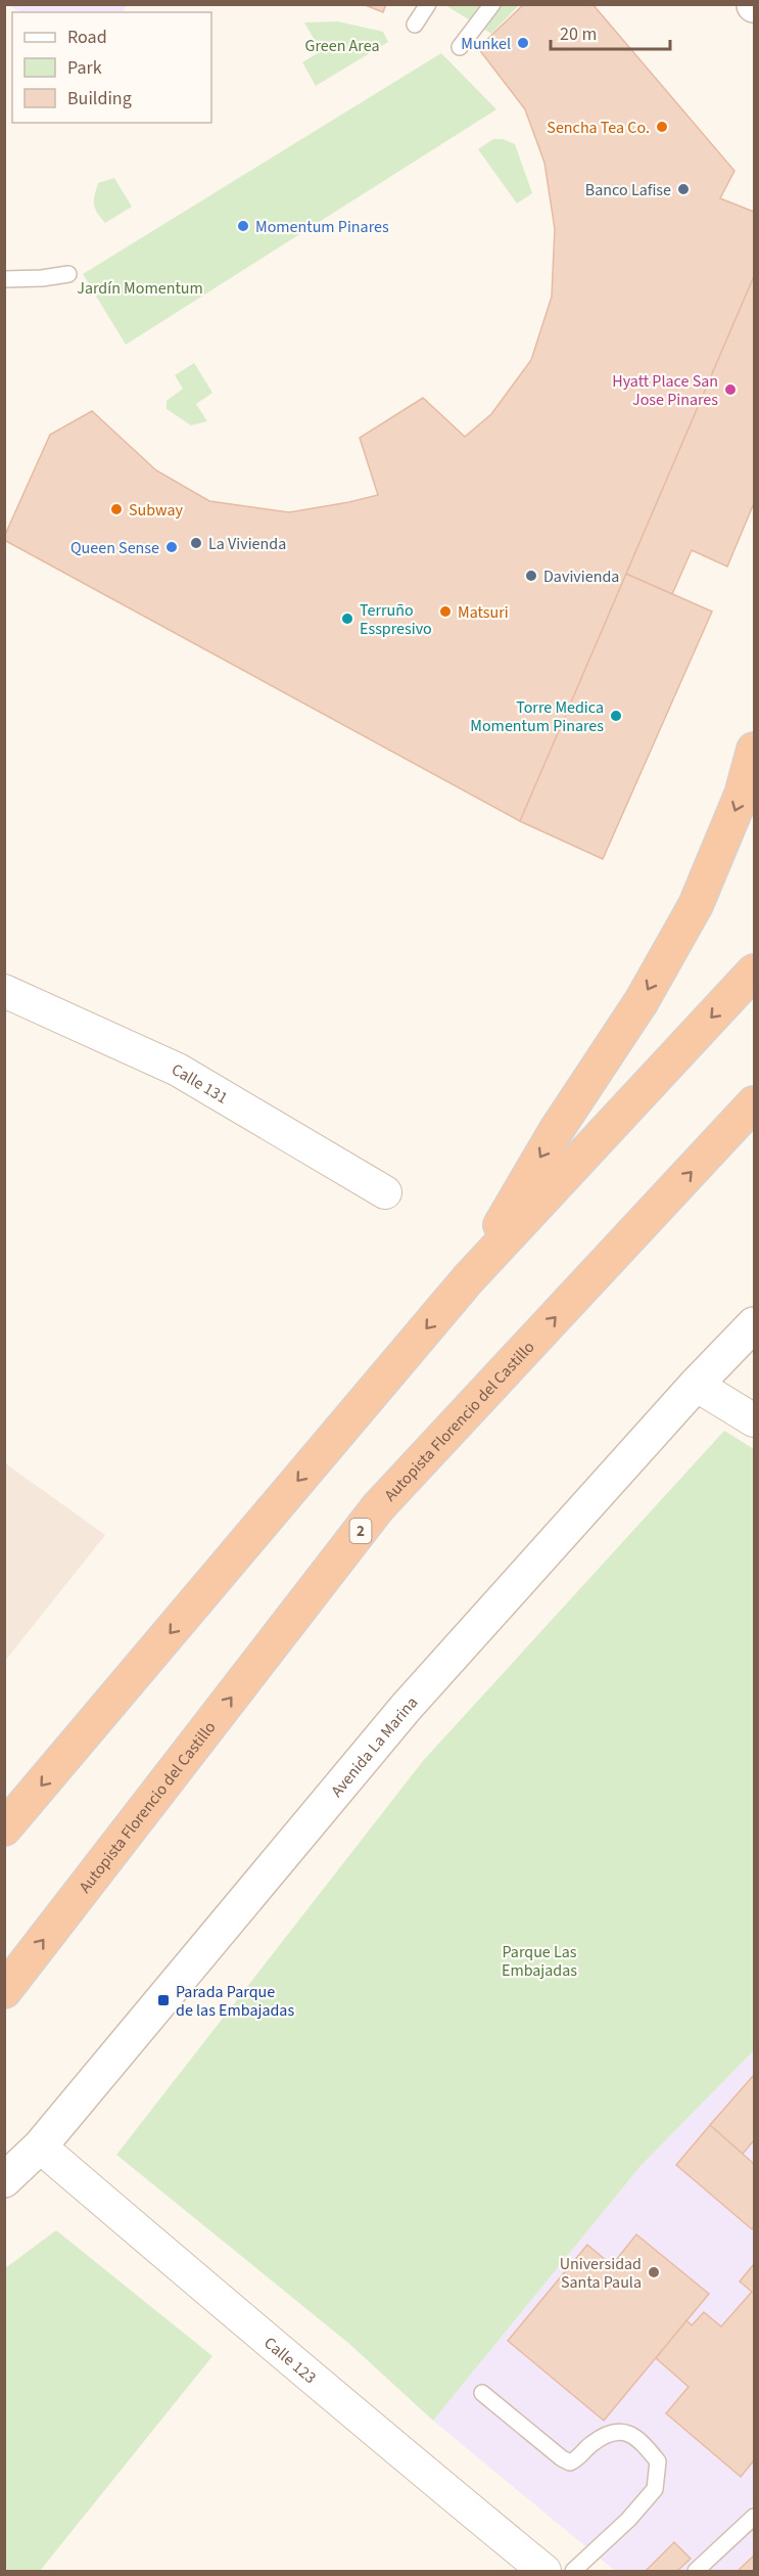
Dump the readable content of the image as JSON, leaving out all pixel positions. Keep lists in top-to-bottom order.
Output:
{
  "streets": {
    "highway": ["Autopista Florencio del Castillo", "2"],
    "street": ["Calle 131", "Avenida La Marina", "Calle 123"]
  },
  "crossings": [
    ["Avenida La Marina", "Calle 123"]
  ],
  "parks": ["Green Area", "Jardín Momentum", "Parque Las Embajadas"],
  "places": {
    "other": [
      "Munkel",
      "Sencha Tea Co.",
      "Banco Lafise",
      "Momentum Pinares",
      "Hyatt Place San Jose Pinares",
      "Subway",
      "La Vivienda",
      "Queen Sense",
      "Davivienda",
      "Matsuri",
      "Terruño Esspresivo",
      "Torre Medica Momentum Pinares",
      "Universidad Santa Paula"
    ],
    "transit": ["Parada Parque de las Embajadas"]
  },
  "legend": ["Road", "Park", "Building"],
  "scale_bar": "20 m"
}
